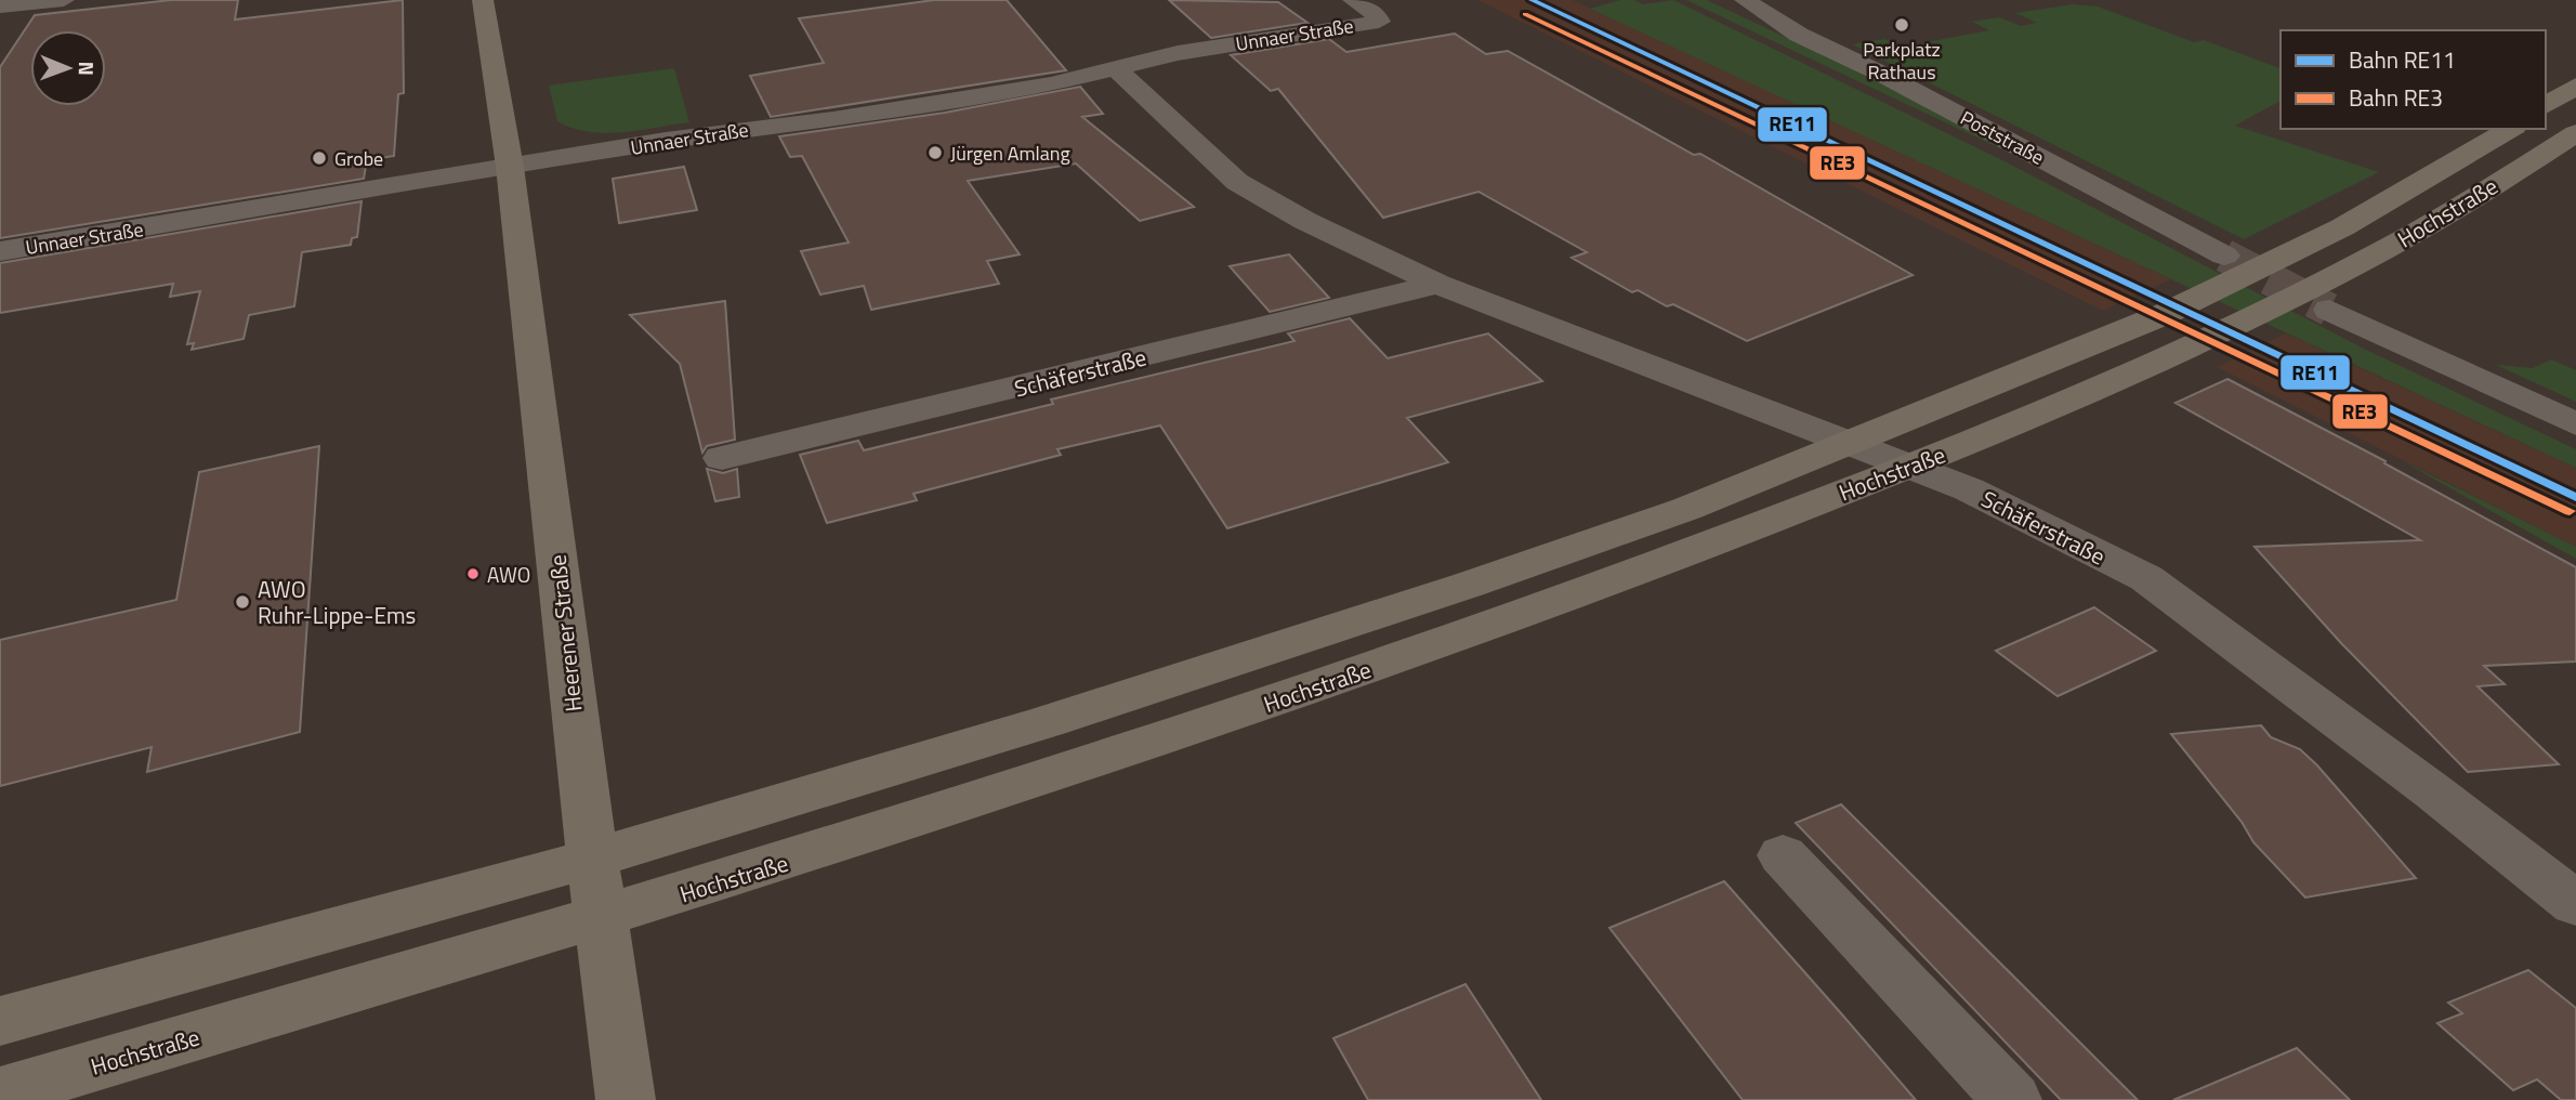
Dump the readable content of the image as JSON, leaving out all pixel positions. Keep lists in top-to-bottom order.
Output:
{
  "streets": {
    "main road": ["Hochstraße", "Heerener Straße"],
    "street": ["Unnaer Straße", "Poststraße", "Schäferstraße"]
  },
  "crossings": [
    ["Unnaer Straße", "Schäferstraße"],
    ["Unnaer Straße", "Heerener Straße"]
  ],
  "places": [
    "Parkplatz Rathaus",
    "Jürgen Amlang",
    "Grobe",
    "AWO",
    "AWO Ruhr-Lippe-Ems"
  ],
  "lines": ["rail line RE11", "rail line RE3"],
  "legend": ["Bahn RE11", "Bahn RE3"],
  "north": "right"
}
